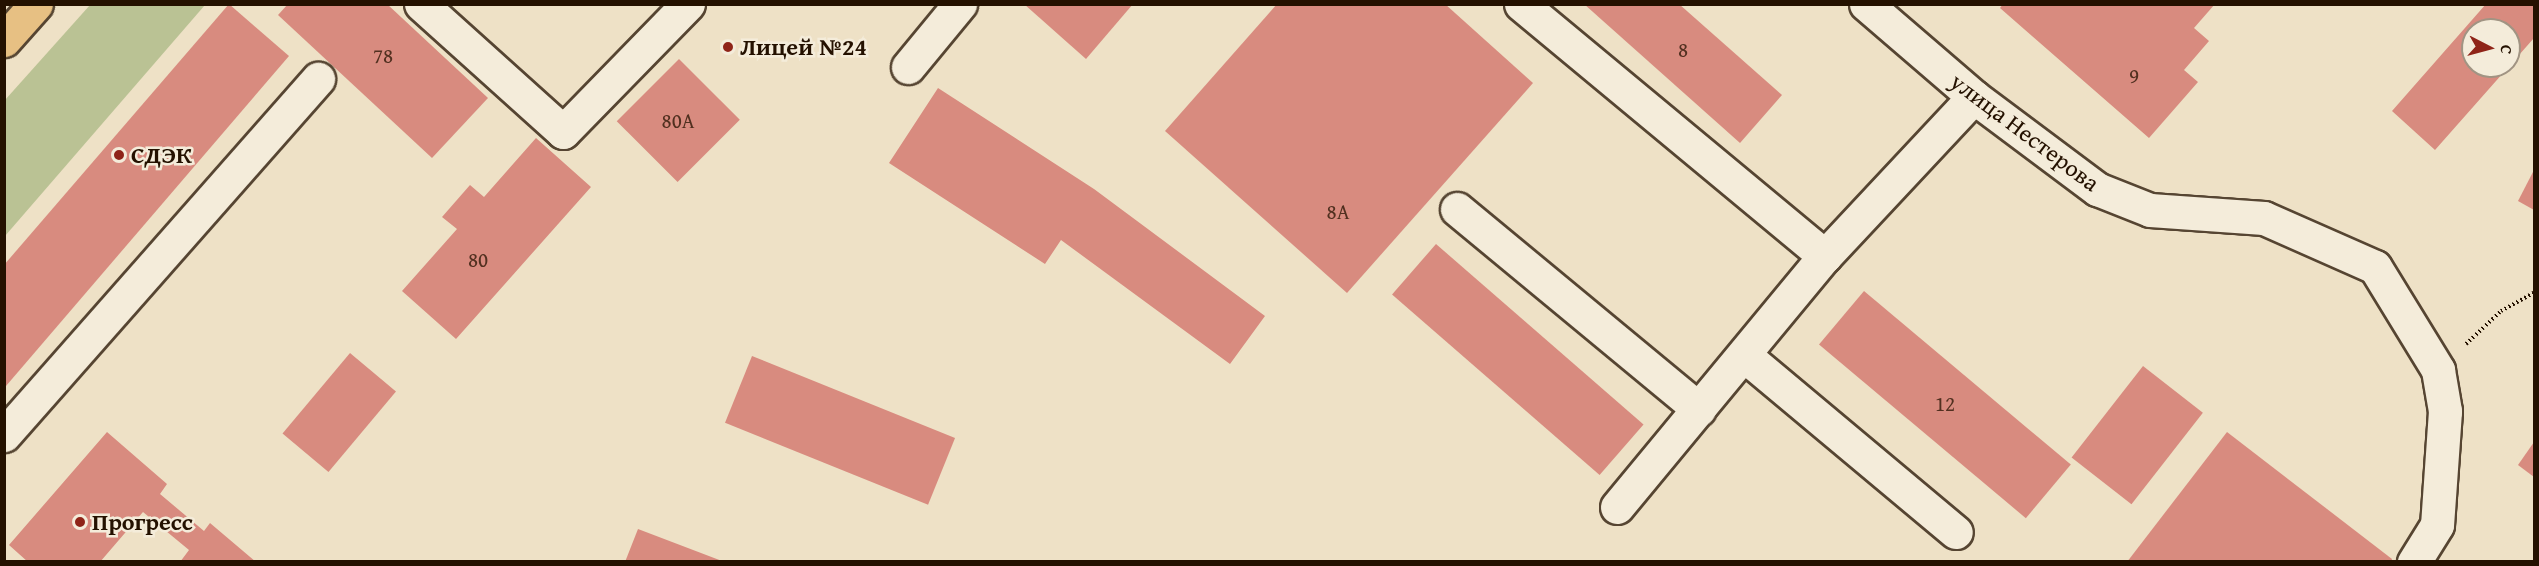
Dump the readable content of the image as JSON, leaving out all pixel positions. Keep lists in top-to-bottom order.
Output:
{
  "streets": {
    "street": ["улица Нестерова"]
  },
  "places": ["Лицей №24", "СДЭК", "Прогресс"],
  "house_numbers": [
    "8",
    "78",
    "9",
    "80А",
    "8А",
    "80",
    "12"
  ],
  "north": "right"
}
